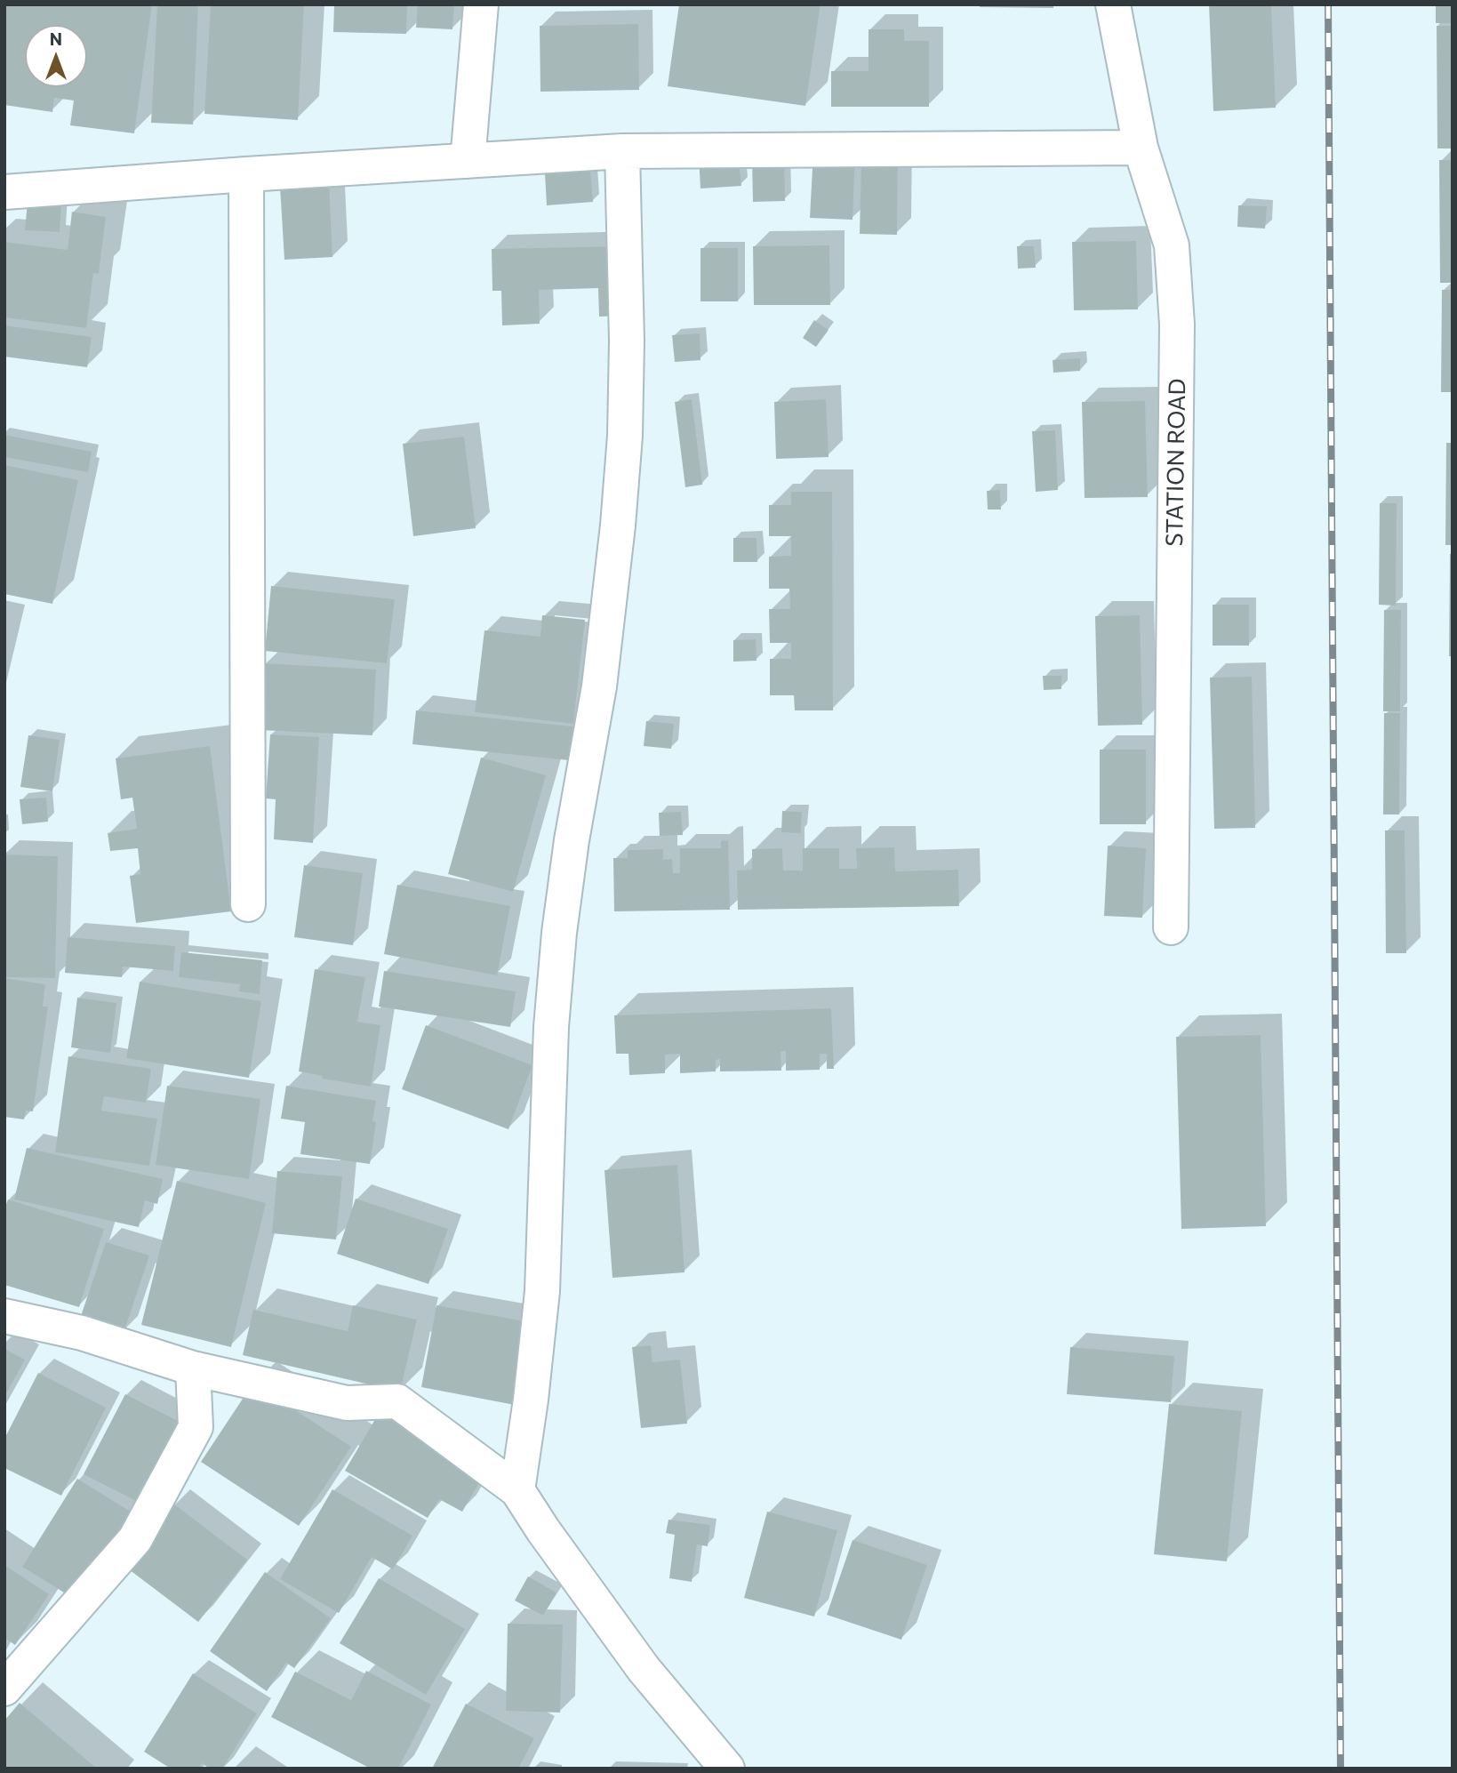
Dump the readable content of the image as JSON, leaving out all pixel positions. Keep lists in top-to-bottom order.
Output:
{
  "streets": {
    "street": ["STATION ROAD"]
  },
  "north": "top"
}
